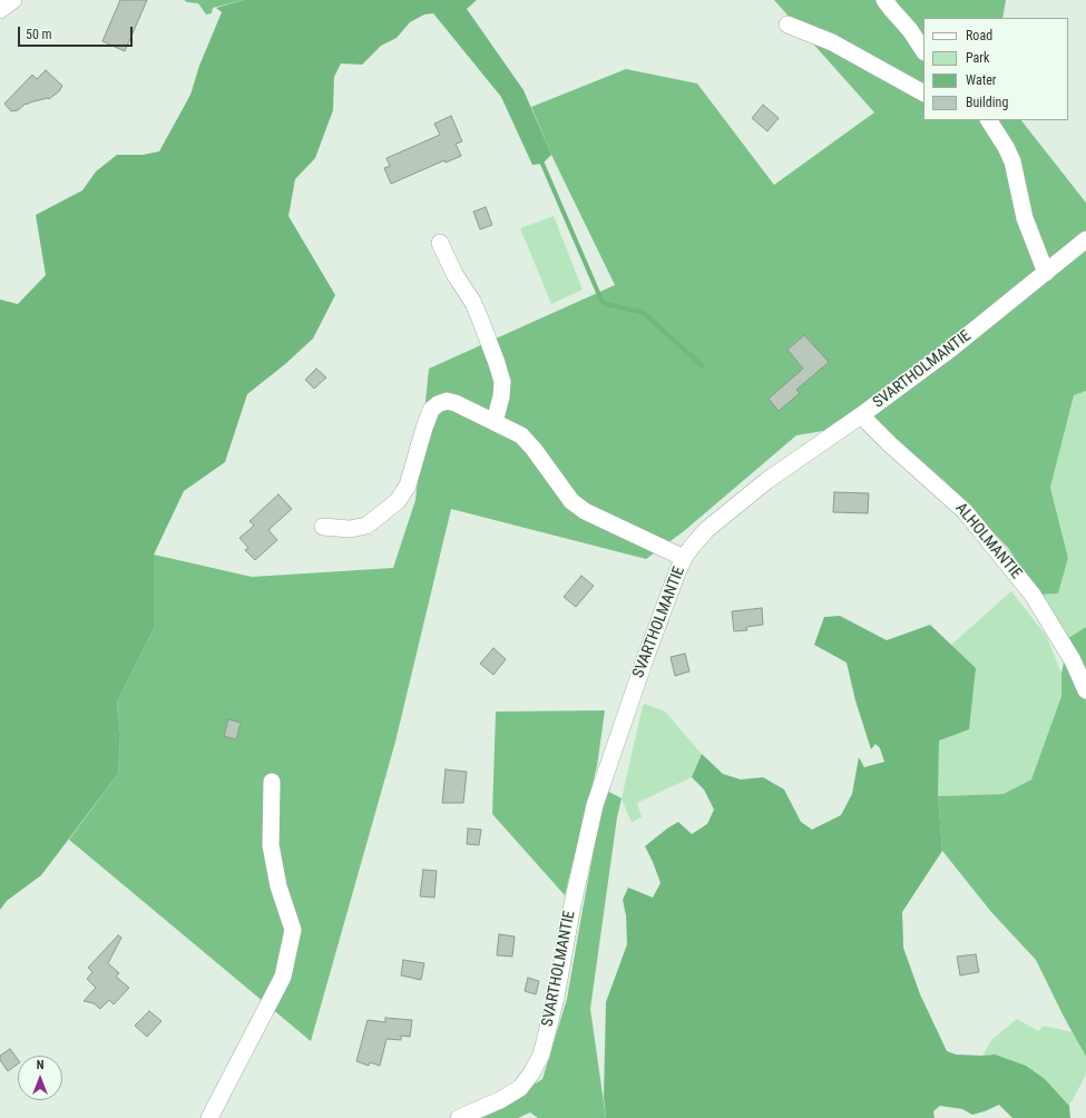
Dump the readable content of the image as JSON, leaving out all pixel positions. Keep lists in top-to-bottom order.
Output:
{
  "streets": {
    "street": ["SVARTHOLMANTIE", "ALHOLMANTIE"]
  },
  "crossings": [
    ["SVARTHOLMANTIE", "ALHOLMANTIE"]
  ],
  "legend": [
    "Road",
    "Park",
    "Water",
    "Building"
  ],
  "scale_bar": "50 m",
  "north": "top"
}
